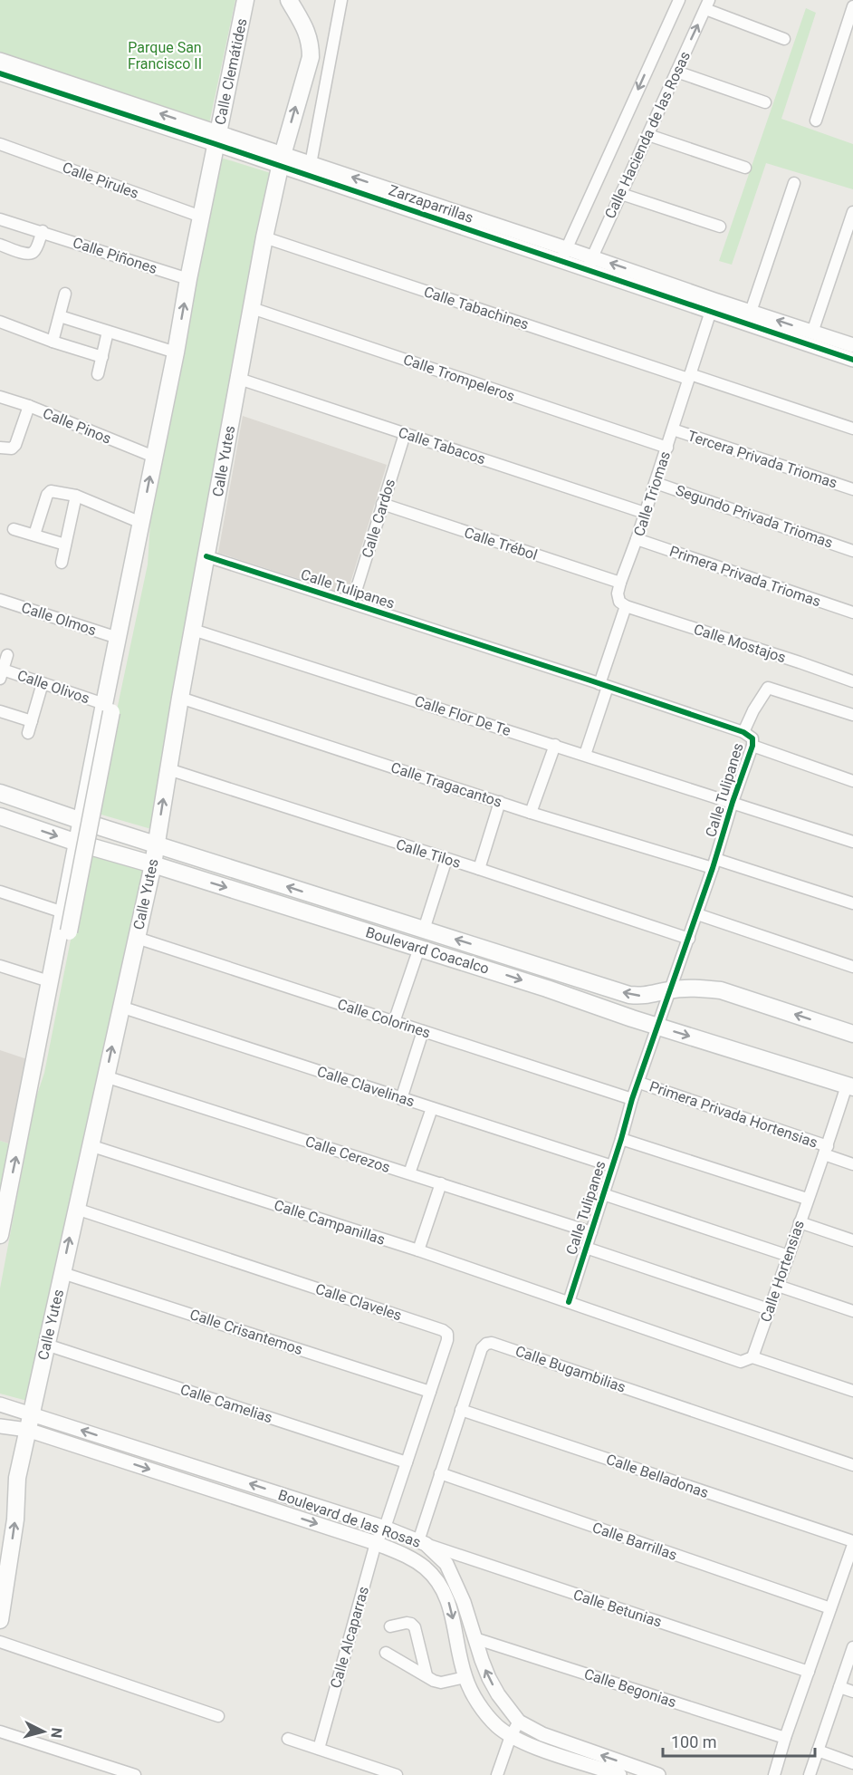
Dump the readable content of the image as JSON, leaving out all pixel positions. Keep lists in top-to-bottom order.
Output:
{
  "streets": {
    "main road": ["Calle Clemátides", "Calle Yutes", "Boulevard Coacalco"],
    "street": [
      "Calle Hacienda de las Rosas",
      "Calle Pirules",
      "Zarzaparrillas",
      "Calle Piñones",
      "Calle Tabachines",
      "Calle Trompeleros",
      "Calle Pinos",
      "Calle Tabacos",
      "Tercera Privada Triomas",
      "Calle Triomas",
      "Segundo Privada Triomas",
      "Calle Cardos",
      "Calle Trébol",
      "Primera Privada Triomas",
      "Calle Tulipanes",
      "Calle Olmos",
      "Calle Mostajos",
      "Calle Olivos",
      "Calle Flor De Te",
      "Calle Tragacantos",
      "Calle Tilos",
      "Calle Colorines",
      "Calle Clavelinas",
      "Primera Privada Hortensias",
      "Calle Cerezos",
      "Calle Campanillas",
      "Calle Hortensias",
      "Calle Claveles",
      "Calle Crisantemos",
      "Calle Bugambilias",
      "Calle Camelias",
      "Calle Belladonas",
      "Boulevard de las Rosas",
      "Calle Barrillas",
      "Calle Betunias",
      "Calle Alcaparras",
      "Calle Begonias"
    ]
  },
  "crossings": [
    ["Calle Clemátides", "Zarzaparrillas"],
    ["Calle Hacienda de las Rosas", "Zarzaparrillas"],
    ["Zarzaparrillas", "Calle Yutes"],
    ["Zarzaparrillas", "Calle Triomas"],
    ["Calle Tabachines", "Calle Yutes"],
    ["Calle Tabachines", "Calle Triomas"],
    ["Calle Trompeleros", "Calle Yutes"],
    ["Calle Trompeleros", "Calle Triomas"],
    ["Calle Tabacos", "Calle Yutes"],
    ["Calle Tabacos", "Calle Triomas"],
    ["Calle Tabacos", "Calle Cardos"],
    ["Tercera Privada Triomas", "Calle Triomas"],
    ["Calle Yutes", "Calle Tulipanes"],
    ["Calle Yutes", "Calle Flor De Te"],
    ["Calle Yutes", "Calle Tragacantos"],
    ["Calle Yutes", "Calle Tilos"],
    ["Calle Yutes", "Boulevard Coacalco"],
    ["Calle Yutes", "Calle Colorines"],
    ["Calle Yutes", "Calle Clavelinas"],
    ["Calle Yutes", "Calle Cerezos"],
    ["Calle Yutes", "Calle Campanillas"],
    ["Calle Yutes", "Calle Claveles"],
    ["Calle Yutes", "Calle Crisantemos"],
    ["Calle Yutes", "Calle Camelias"],
    ["Calle Yutes", "Boulevard de las Rosas"],
    ["Calle Triomas", "Segundo Privada Triomas"],
    ["Calle Triomas", "Calle Trébol"],
    ["Calle Triomas", "Primera Privada Triomas"],
    ["Calle Cardos", "Calle Trébol"],
    ["Calle Cardos", "Calle Tulipanes"],
    ["Calle Tulipanes", "Calle Flor De Te"],
    ["Calle Tulipanes", "Calle Tragacantos"],
    ["Calle Tulipanes", "Calle Tilos"],
    ["Calle Tulipanes", "Boulevard Coacalco"],
    ["Calle Tulipanes", "Calle Colorines"],
    ["Calle Tulipanes", "Calle Clavelinas"],
    ["Calle Tulipanes", "Primera Privada Hortensias"],
    ["Calle Tulipanes", "Calle Cerezos"],
    ["Calle Tulipanes", "Calle Campanillas"],
    ["Boulevard Coacalco", "Calle Hortensias"],
    ["Primera Privada Hortensias", "Calle Hortensias"],
    ["Calle Campanillas", "Calle Hortensias"],
    ["Calle Claveles", "Calle Crisantemos"],
    ["Calle Claveles", "Calle Camelias"],
    ["Calle Claveles", "Boulevard de las Rosas"],
    ["Calle Claveles", "Calle Alcaparras"],
    ["Calle Bugambilias", "Calle Belladonas"],
    ["Calle Bugambilias", "Boulevard de las Rosas"],
    ["Calle Bugambilias", "Calle Barrillas"],
    ["Calle Bugambilias", "Calle Betunias"],
    ["Boulevard de las Rosas", "Calle Betunias"],
    ["Boulevard de las Rosas", "Calle Alcaparras"],
    ["Boulevard de las Rosas", "Calle Begonias"]
  ],
  "parks": ["Parque San Francisco II"],
  "scale_bar": "100 m",
  "north": "right"
}
